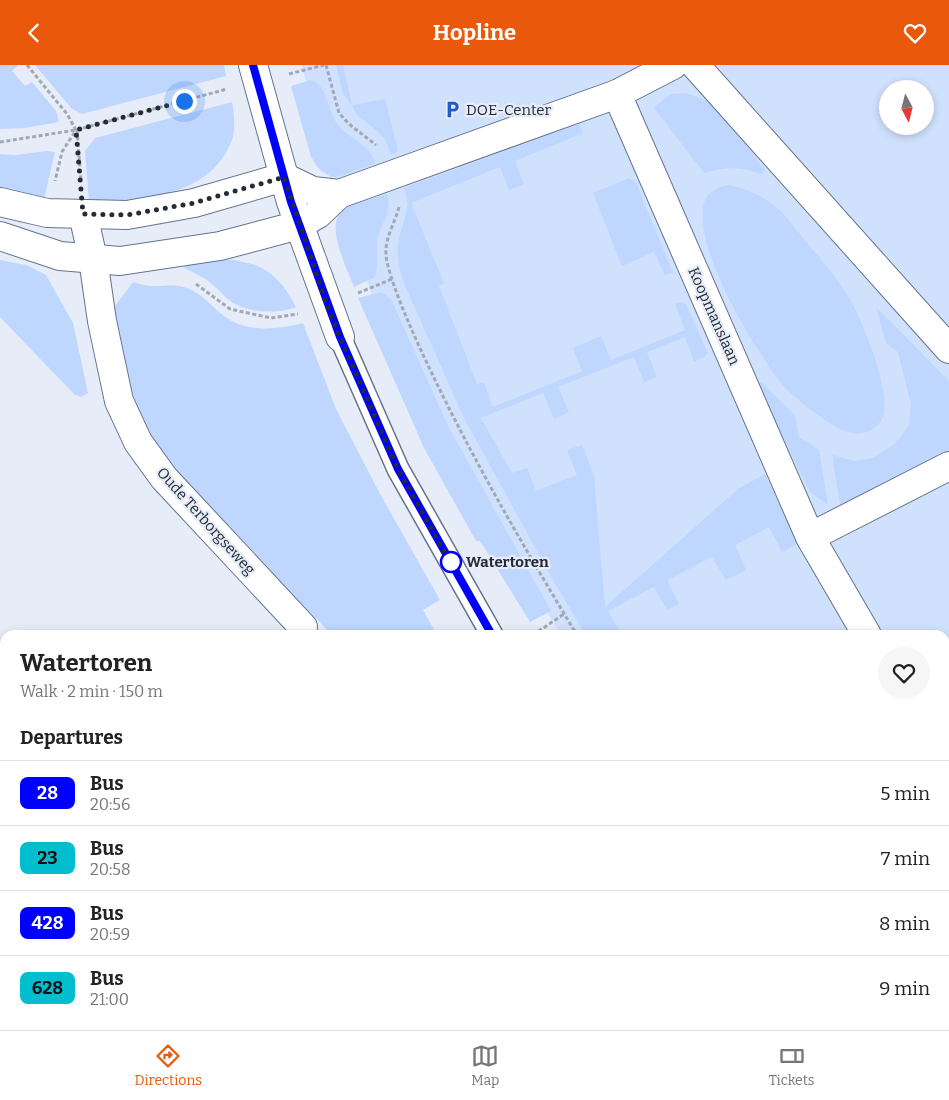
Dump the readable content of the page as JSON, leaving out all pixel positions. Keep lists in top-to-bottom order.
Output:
{
  "streets": {
    "street": ["Koopmanslaan", "Oude Terborgseweg"]
  },
  "places": {
    "parking": ["DOE-Center"],
    "other": ["Watertoren"]
  },
  "lines": ["bus line 28"],
  "north": "bottom",
  "page": {
    "header": "Hopline",
    "heading": [
      ["Watertoren", "Walk · 2 min · 150 m"],
      "Departures"
    ],
    "list": [
      {
        "mark": "28",
        "name": "Bus",
        "note": "20:56",
        "value": "5 min"
      },
      {
        "mark": "23",
        "name": "Bus",
        "note": "20:58",
        "value": "7 min"
      },
      {
        "mark": "428",
        "name": "Bus",
        "note": "20:59",
        "value": "8 min"
      },
      {
        "mark": "628",
        "name": "Bus",
        "note": "21:00",
        "value": "9 min"
      }
    ],
    "tabs": ["Directions", "Map", "Tickets"]
  }
}
